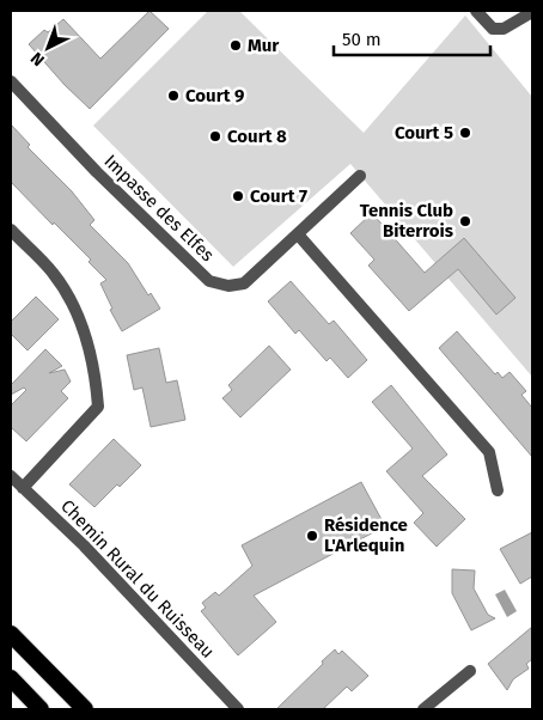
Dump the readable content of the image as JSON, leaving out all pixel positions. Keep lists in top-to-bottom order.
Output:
{
  "streets": {
    "street": ["Impasse des Elfes", "Chemin Rural du Ruisseau"]
  },
  "places": [
    "Mur",
    "Court 9",
    "Court 5",
    "Court 8",
    "Court 7",
    "Tennis Club Biterrois",
    "Résidence L'Arlequin"
  ],
  "scale_bar": "50 m",
  "north": "bottom left"
}
